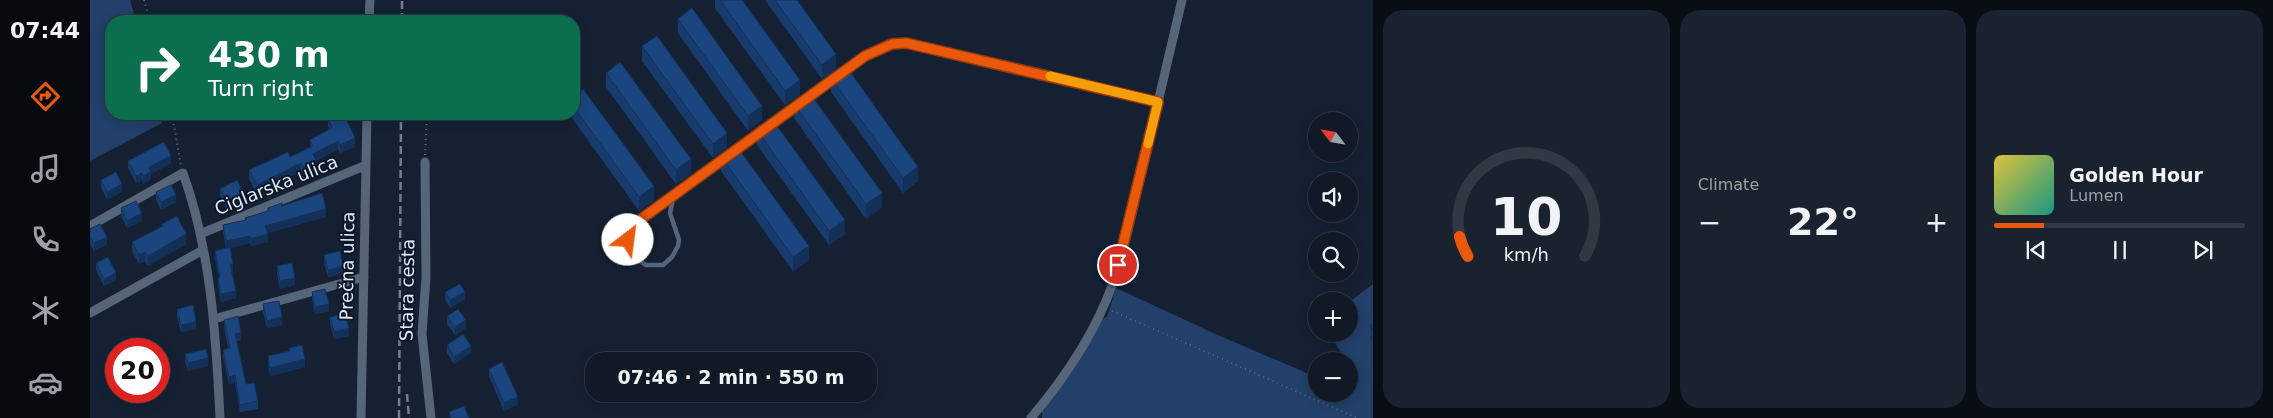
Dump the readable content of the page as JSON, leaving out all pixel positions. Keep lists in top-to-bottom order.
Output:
{
  "streets": {
    "street": ["Ciglarska ulica", "Prečna ulica", "Stara cesta"]
  },
  "crossings": [
    ["Ciglarska ulica", "Prečna ulica"]
  ],
  "north": "top left",
  "page": {
    "tabs": "07:44",
    "tile": "Climate",
    "turn": ["430 m", "Turn right"],
    "map_buttons": ["+", "−"],
    "song": ["Golden Hour", "Lumen"],
    "heat": ["−", "22°", "+"],
    "limit": "20",
    "trip": "07:46 · 2 min · 550 m",
    "gauge": ["10", "km/h"]
  }
}
